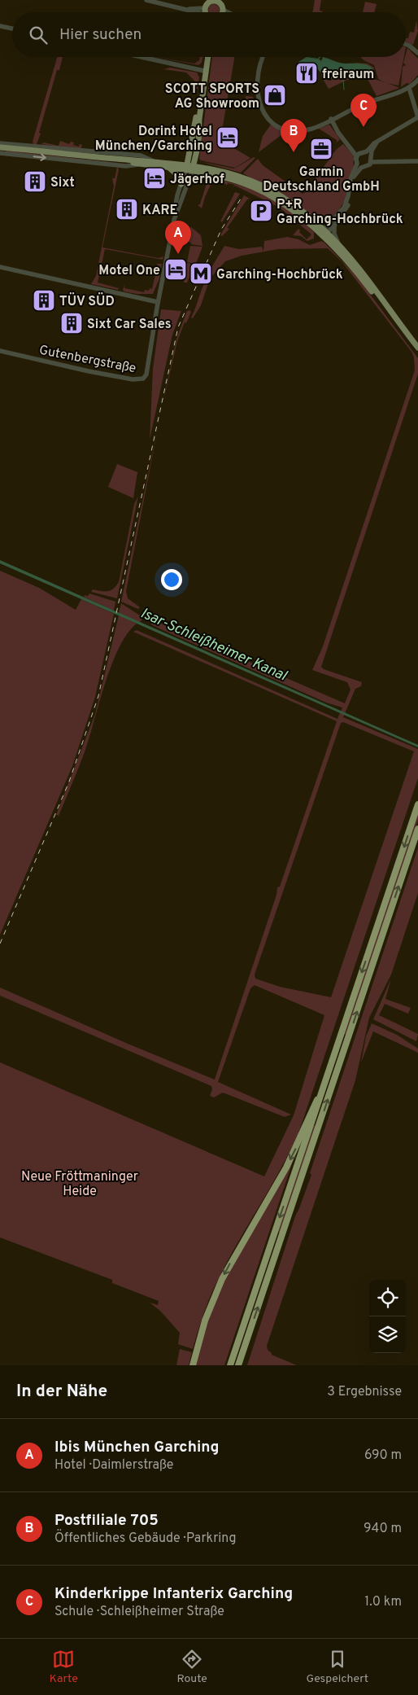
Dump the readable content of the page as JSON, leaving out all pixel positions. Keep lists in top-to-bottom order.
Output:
{
  "streets": {
    "street": ["Gutenbergstraße"]
  },
  "water": ["Isar-Schleißheimer Kanal"],
  "parks": ["Neue Fröttmaninger Heide"],
  "places": {
    "restaurant": ["freiraum"],
    "shop": ["SCOTT SPORTS AG Showroom"],
    "hotel": ["Dorint Hotel München/Garching", "Jägerhof", "Motel One"],
    "office": ["Garmin Deutschland GmbH"],
    "building": [
      "Sixt",
      "KARE",
      "TÜV SÜD",
      "Sixt Car Sales"
    ],
    "parking": ["P+R Garching-Hochbrück"],
    "metro station": ["Garching-Hochbrück"]
  },
  "page": {
    "search": "Hier suchen",
    "pins": ["C", "B", "A"],
    "heading": ["In der Nähe", "3 Ergebnisse"],
    "list": [
      {
        "mark": "A",
        "name": "Ibis München Garching",
        "note": "Hotel · Daimlerstraße",
        "value": "690 m"
      },
      {
        "mark": "B",
        "name": "Postfiliale 705",
        "note": "Öffentliches Gebäude · Parkring",
        "value": "940 m"
      },
      {
        "mark": "C",
        "name": "Kinderkrippe Infanterix Garching",
        "note": "Schule · Schleißheimer Straße",
        "value": "1.0 km"
      }
    ],
    "nav": ["Karte", "Route", "Gespeichert"]
  }
}
